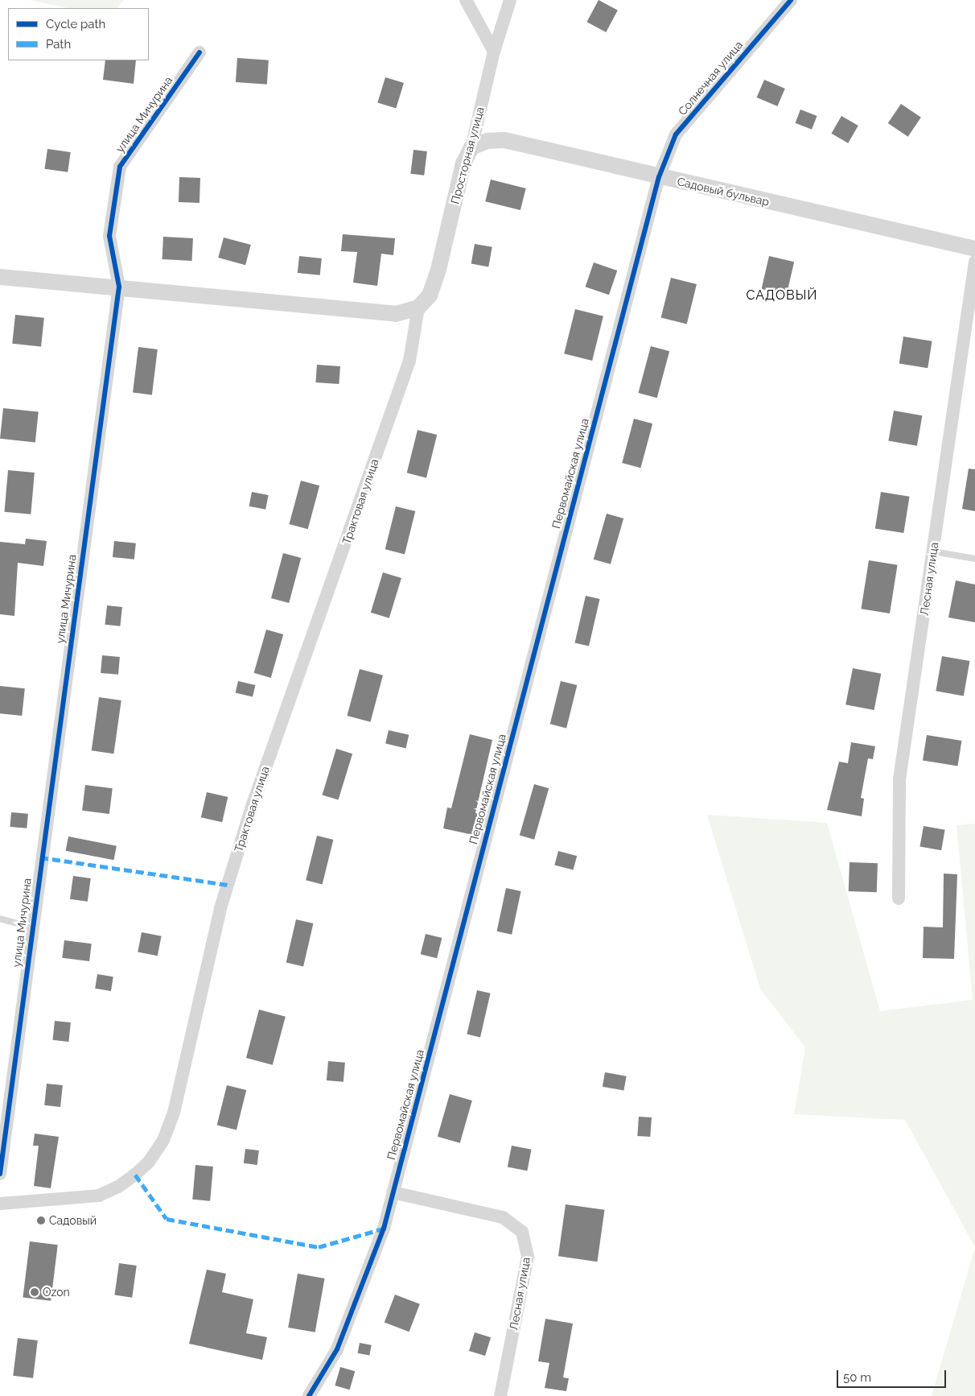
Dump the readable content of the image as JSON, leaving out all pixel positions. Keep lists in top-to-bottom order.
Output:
{
  "streets": {
    "street": [
      "Солнечная улица",
      "улица Мичурина",
      "Просторная улица",
      "Садовый бульвар",
      "Первомайская улица",
      "Трактовая улица",
      "Лесная улица"
    ]
  },
  "crossings": [
    ["Солнечная улица", "Садовый бульвар"],
    ["Солнечная улица", "Первомайская улица"],
    ["Просторная улица", "Садовый бульвар"],
    ["Просторная улица", "Трактовая улица"],
    ["Садовый бульвар", "Первомайская улица"],
    ["Первомайская улица", "Лесная улица"]
  ],
  "districts": ["САДОВЫЙ"],
  "places": ["Садовый", "Ozon"],
  "legend": ["Cycle path", "Path"],
  "scale_bar": "50 m"
}
